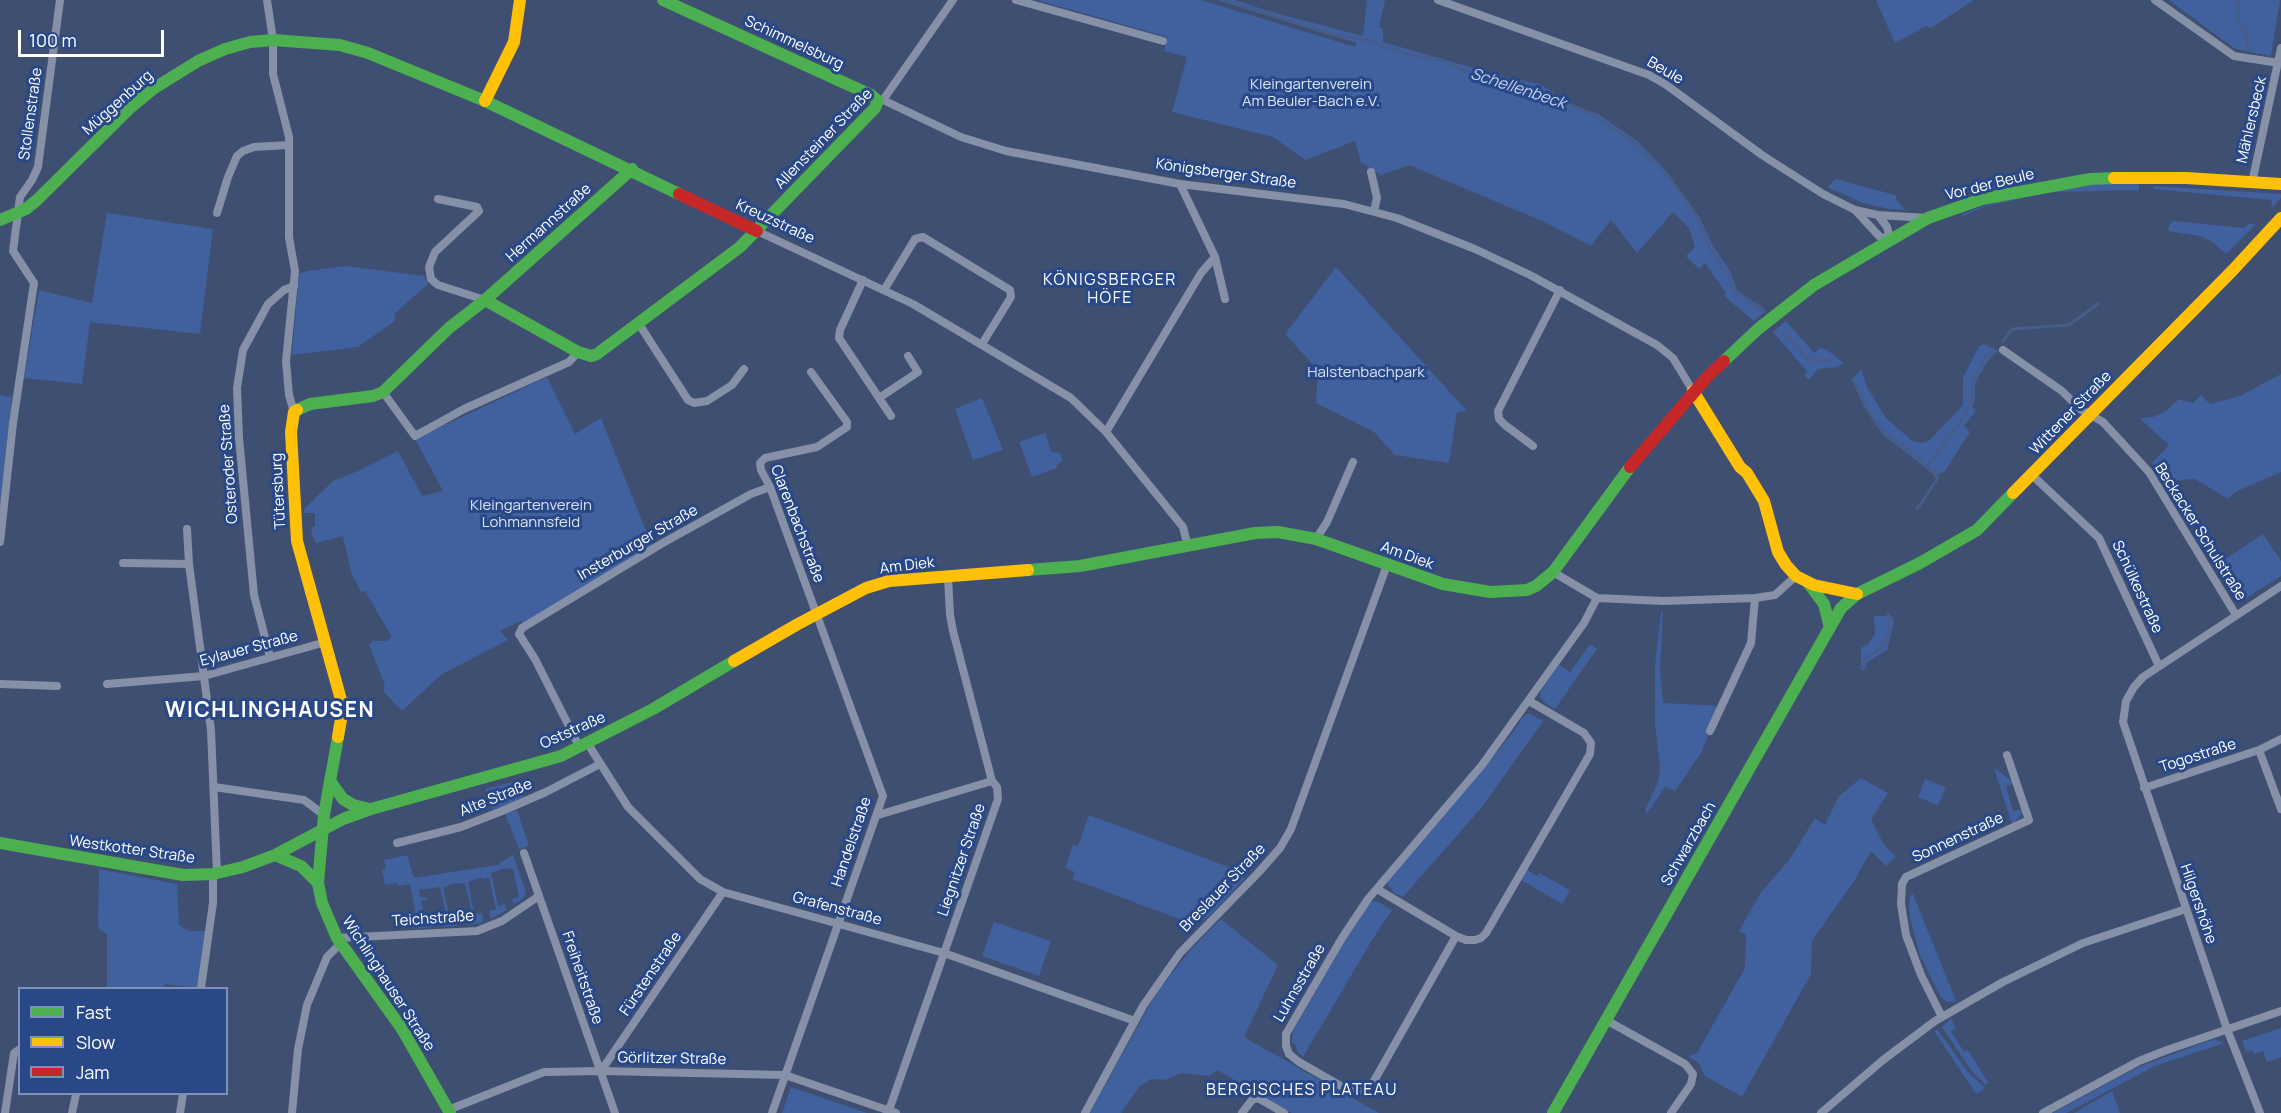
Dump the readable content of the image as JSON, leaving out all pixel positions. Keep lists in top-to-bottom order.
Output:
{
  "streets": {
    "street": [
      "Schimmelsburg",
      "Beule",
      "Müggenburg",
      "Stollenstraße",
      "Mählersbeck",
      "Allensteiner Straße",
      "Königsberger Straße",
      "Vor der Beule",
      "Kreuzstraße",
      "Hermannstraße",
      "Wittener Straße",
      "Osteroder Straße",
      "Tütersburg",
      "Clarenbachstraße",
      "Beckacker Schulstraße",
      "Insterburger Straße",
      "Am Diek",
      "Schülkestraße",
      "Eylauer Straße",
      "Oststraße",
      "Togostraße",
      "Alte Straße",
      "Sonnenstraße",
      "Handelstraße",
      "Schwarzbach",
      "Westkotter Straße",
      "Liegnitzer Straße",
      "Breslauer Straße",
      "Hilgershöhe",
      "Grafenstraße",
      "Teichstraße",
      "Fürstenstraße",
      "Freiheitstraße",
      "Luhnsstraße",
      "Wichlinghauser Straße",
      "Görlitzer Straße"
    ]
  },
  "crossings": [
    ["Schimmelsburg", "Allensteiner Straße"],
    ["Schimmelsburg", "Königsberger Straße"],
    ["Beule", "Vor der Beule"],
    ["Müggenburg", "Stollenstraße"],
    ["Müggenburg", "Kreuzstraße"],
    ["Müggenburg", "Tütersburg"],
    ["Mählersbeck", "Vor der Beule"],
    ["Allensteiner Straße", "Königsberger Straße"],
    ["Allensteiner Straße", "Kreuzstraße"],
    ["Allensteiner Straße", "Hermannstraße"],
    ["Königsberger Straße", "Vor der Beule"],
    ["Königsberger Straße", "Am Diek"],
    ["Vor der Beule", "Am Diek"],
    ["Kreuzstraße", "Hermannstraße"],
    ["Kreuzstraße", "Tütersburg"],
    ["Kreuzstraße", "Am Diek"],
    ["Wittener Straße", "Beckacker Schulstraße"],
    ["Wittener Straße", "Schülkestraße"],
    ["Wittener Straße", "Schwarzbach"],
    ["Osteroder Straße", "Tütersburg"],
    ["Osteroder Straße", "Eylauer Straße"],
    ["Tütersburg", "Eylauer Straße"],
    ["Tütersburg", "Oststraße"],
    ["Tütersburg", "Westkotter Straße"],
    ["Tütersburg", "Wichlinghauser Straße"],
    ["Clarenbachstraße", "Insterburger Straße"],
    ["Clarenbachstraße", "Am Diek"],
    ["Clarenbachstraße", "Oststraße"],
    ["Clarenbachstraße", "Handelstraße"],
    ["Insterburger Straße", "Grafenstraße"],
    ["Am Diek", "Oststraße"],
    ["Am Diek", "Handelstraße"],
    ["Am Diek", "Liegnitzer Straße"],
    ["Am Diek", "Breslauer Straße"],
    ["Schülkestraße", "Hilgershöhe"],
    ["Oststraße", "Handelstraße"],
    ["Oststraße", "Westkotter Straße"],
    ["Oststraße", "Grafenstraße"],
    ["Oststraße", "Wichlinghauser Straße"],
    ["Togostraße", "Hilgershöhe"],
    ["Alte Straße", "Grafenstraße"],
    ["Handelstraße", "Grafenstraße"],
    ["Handelstraße", "Görlitzer Straße"],
    ["Westkotter Straße", "Wichlinghauser Straße"],
    ["Liegnitzer Straße", "Grafenstraße"],
    ["Liegnitzer Straße", "Görlitzer Straße"],
    ["Breslauer Straße", "Grafenstraße"],
    ["Grafenstraße", "Fürstenstraße"],
    ["Teichstraße", "Freiheitstraße"],
    ["Teichstraße", "Wichlinghauser Straße"],
    ["Fürstenstraße", "Freiheitstraße"],
    ["Fürstenstraße", "Görlitzer Straße"],
    ["Freiheitstraße", "Görlitzer Straße"],
    ["Wichlinghauser Straße", "Görlitzer Straße"]
  ],
  "districts": ["KÖNIGSBERGER HÖFE", "WICHLINGHAUSEN", "BERGISCHES PLATEAU"],
  "water": ["Schellenbeck"],
  "parks": ["Kleingartenverein Am Beuler-Bach e.V.", "Halstenbachpark", "Kleingartenverein Lohmannsfeld"],
  "legend": ["Fast", "Slow", "Jam"],
  "scale_bar": "100 m"
}
